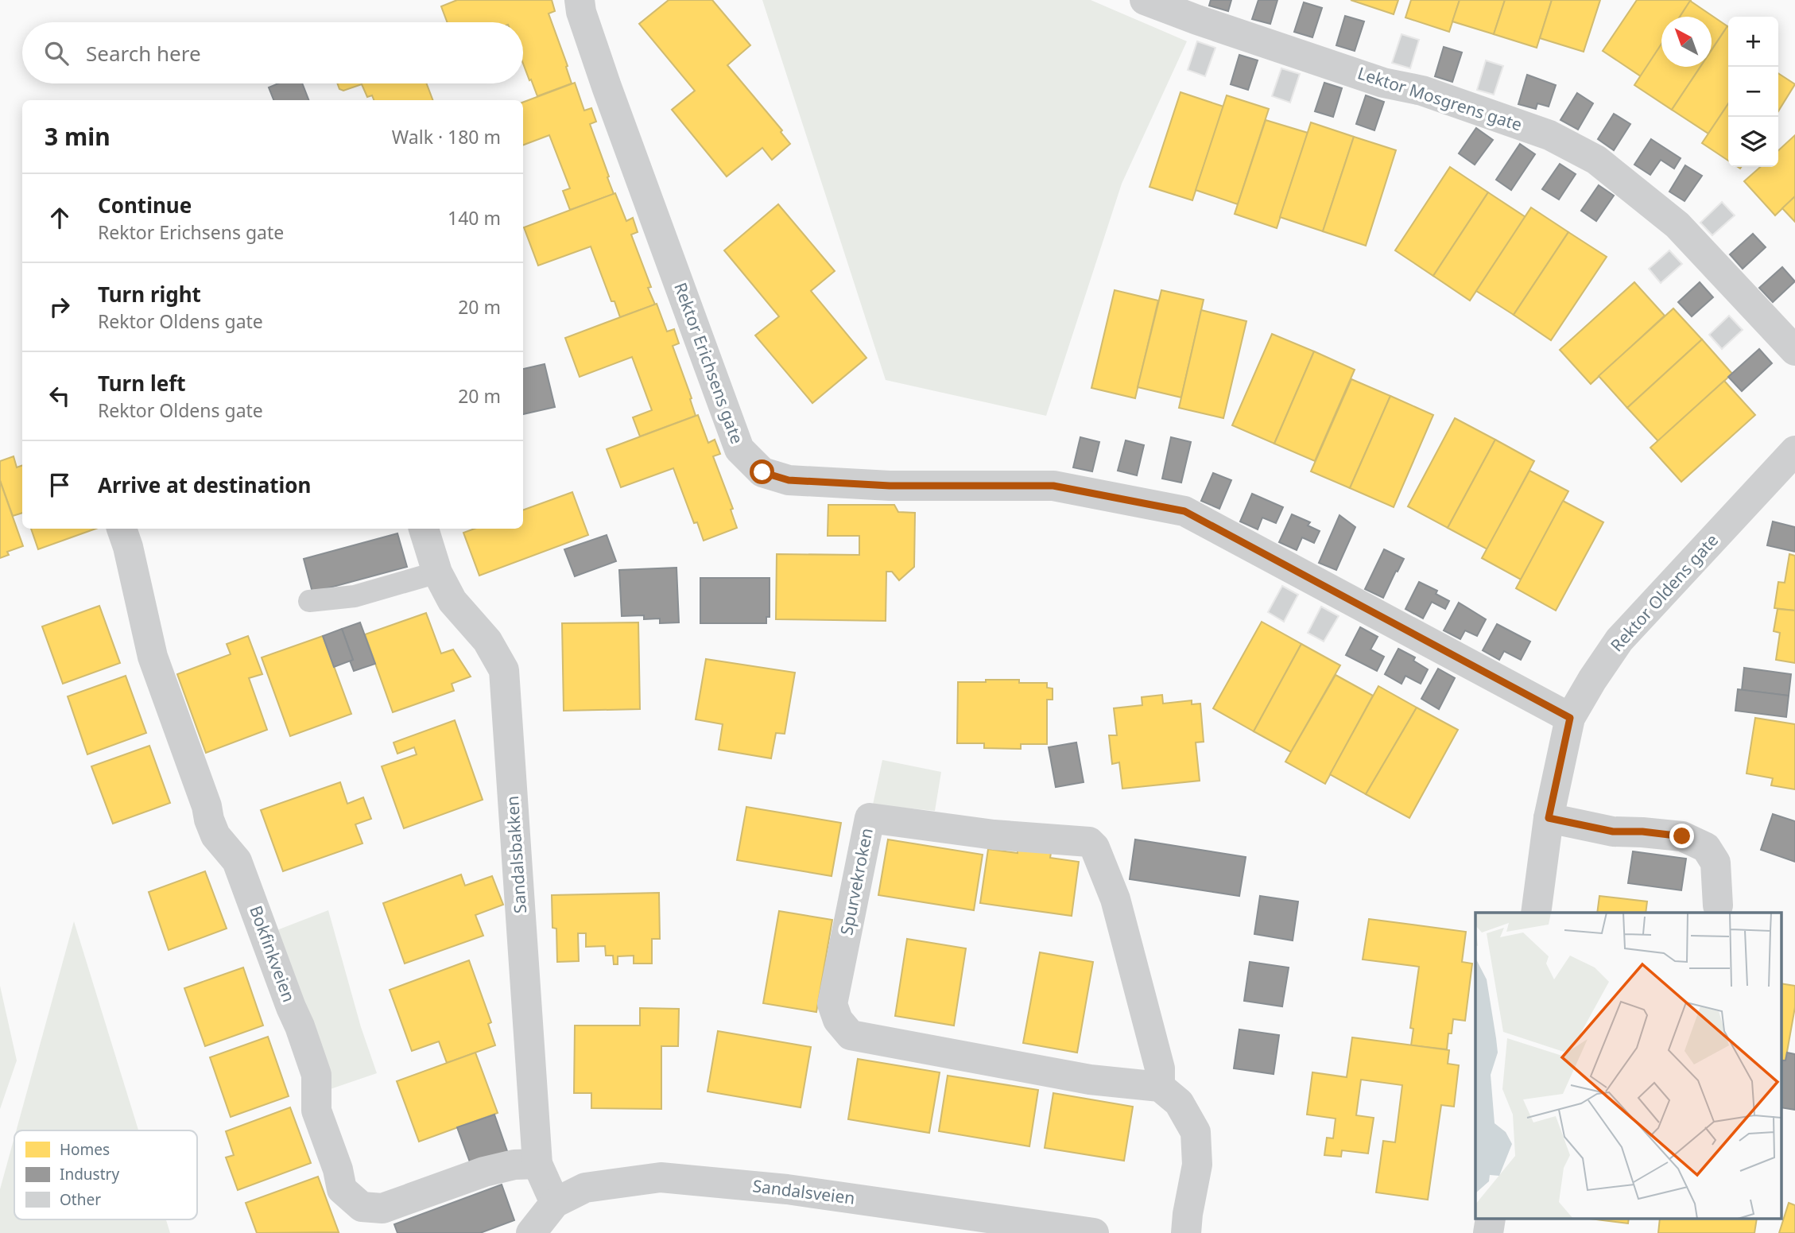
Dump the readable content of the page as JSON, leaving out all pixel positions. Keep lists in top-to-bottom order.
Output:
{
  "streets": {
    "street": [
      "Lektor Mosgrens gate",
      "Rektor Erichsens gate",
      "Rektor Oldens gate",
      "Sandalsbakken",
      "Spurvekroken",
      "Bokfinkveien",
      "Sandalsveien"
    ]
  },
  "crossings": [
    ["Rektor Erichsens gate", "Rektor Oldens gate"],
    ["Sandalsbakken", "Bokfinkveien"],
    ["Sandalsbakken", "Sandalsveien"]
  ],
  "legend": ["Homes", "Industry", "Other"],
  "north": "top left",
  "page": {
    "map_buttons": ["+", "−"],
    "search": "Search here",
    "heading": ["3 min", "Walk · 180 m"],
    "list": [
      ["Continue", "Rektor Erichsens gate", "140 m"],
      ["Turn right", "Rektor Oldens gate", "20 m"],
      ["Turn left", "Rektor Oldens gate", "20 m"],
      "Arrive at destination"
    ]
  }
}
